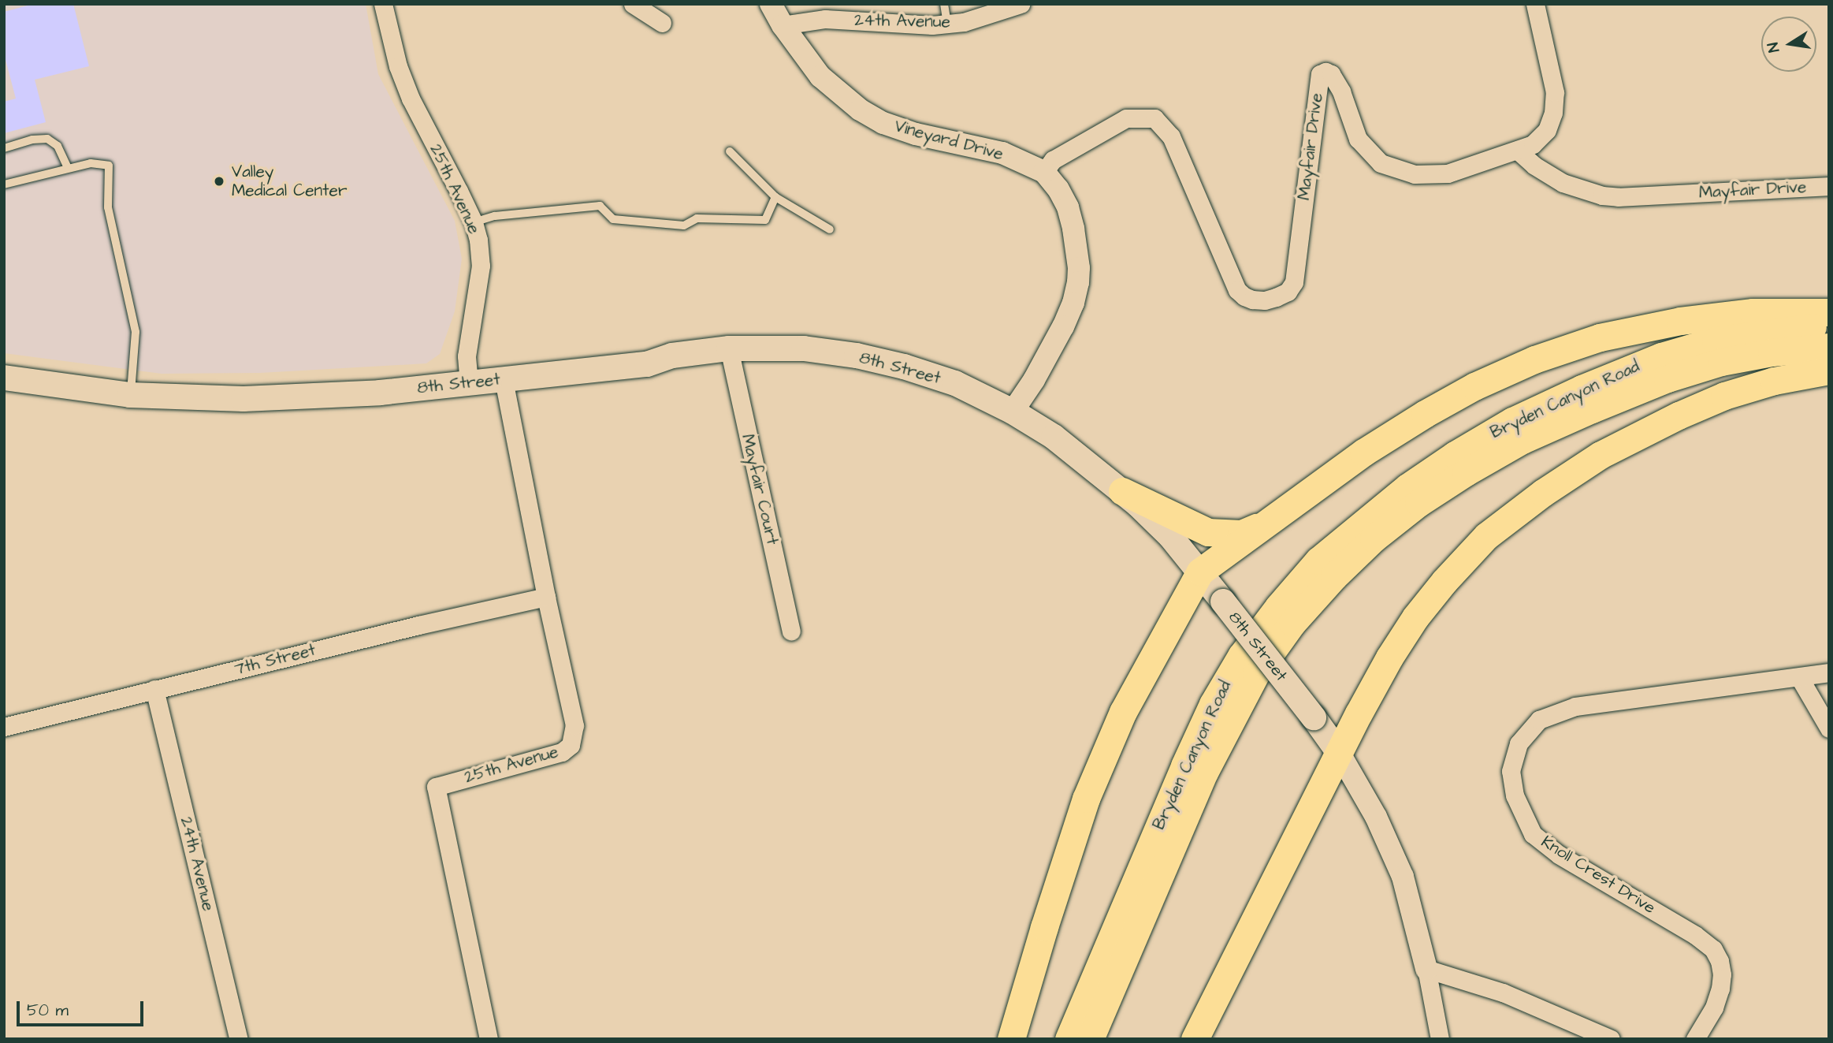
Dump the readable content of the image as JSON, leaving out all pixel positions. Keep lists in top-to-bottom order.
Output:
{
  "streets": {
    "main road": ["8th Street", "Bryden Canyon Road"],
    "street": [
      "24th Avenue",
      "Vineyard Drive",
      "Mayfair Drive",
      "25th Avenue",
      "Mayfair Court",
      "7th Street",
      "Knoll Crest Drive"
    ]
  },
  "crossings": [
    ["24th Avenue", "Vineyard Drive"],
    ["24th Avenue", "7th Street"],
    ["Vineyard Drive", "Mayfair Drive"],
    ["25th Avenue", "8th Street"],
    ["25th Avenue", "7th Street"],
    ["8th Street", "Mayfair Court"]
  ],
  "places": ["Valley Medical Center"],
  "scale_bar": "50 m",
  "north": "left"
}
